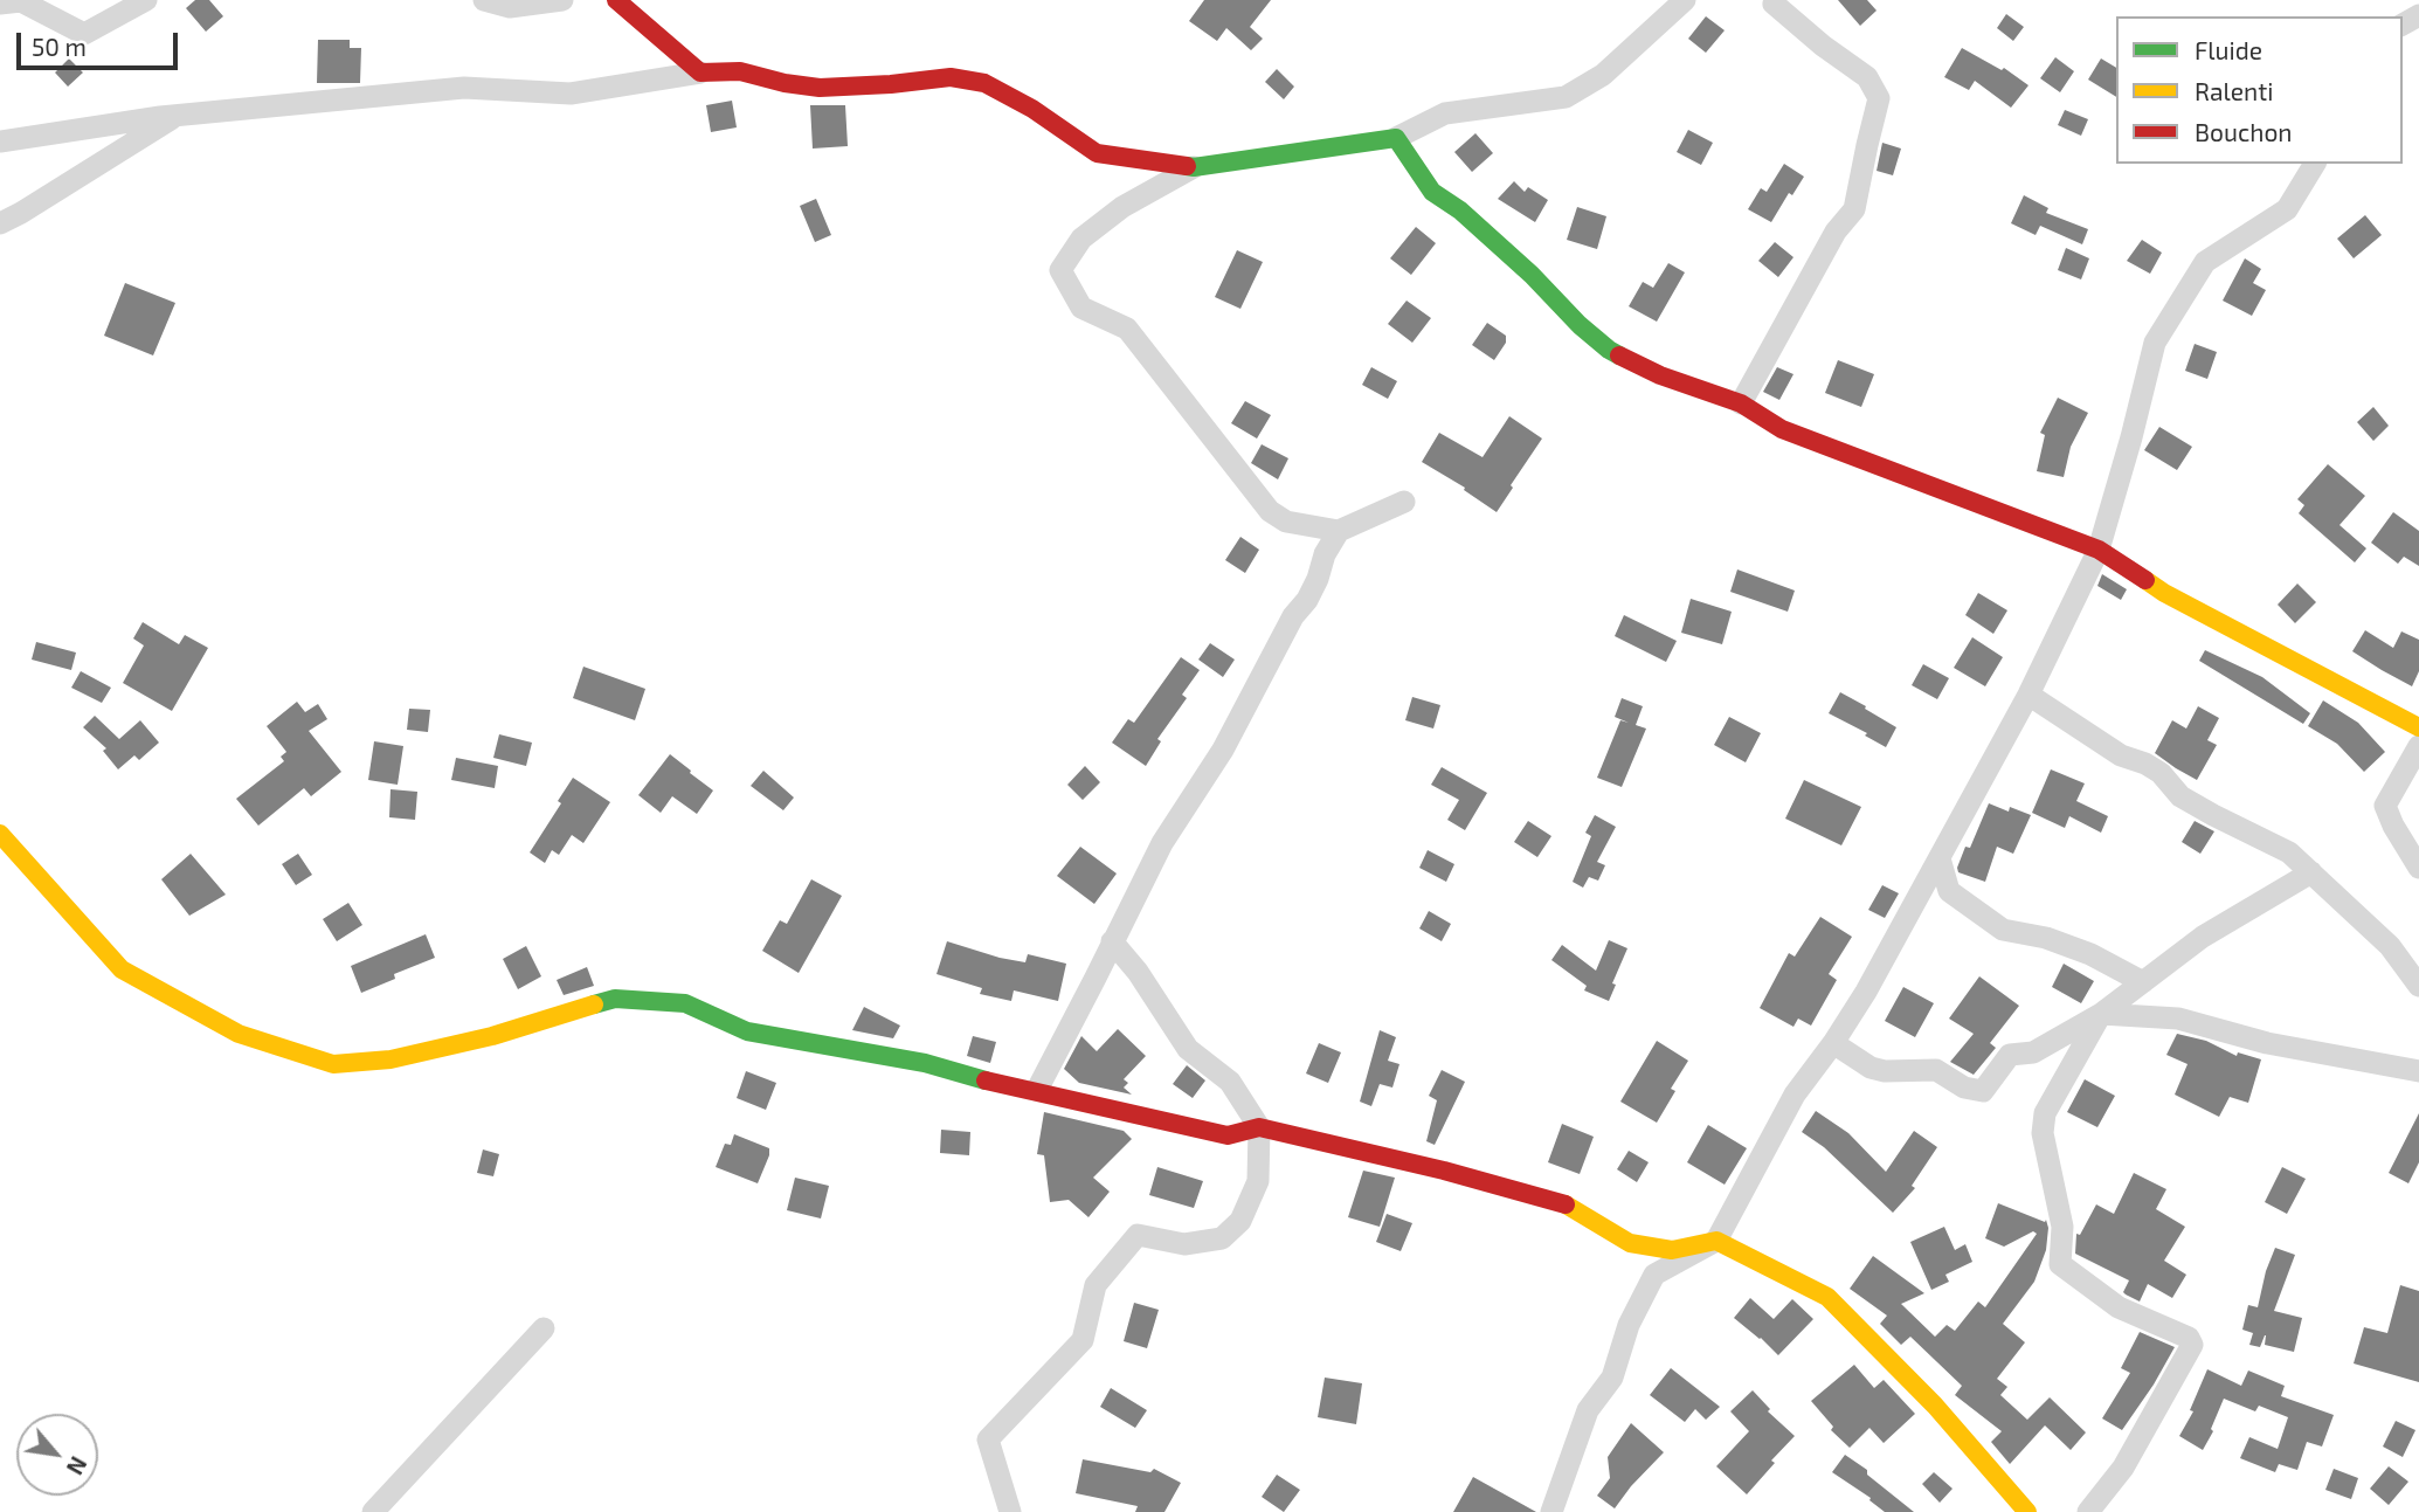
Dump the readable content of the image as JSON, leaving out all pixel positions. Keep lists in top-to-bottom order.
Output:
{
  "legend": ["Fluide", "Ralenti", "Bouchon"],
  "scale_bar": "50 m",
  "north": "bottom right"
}
